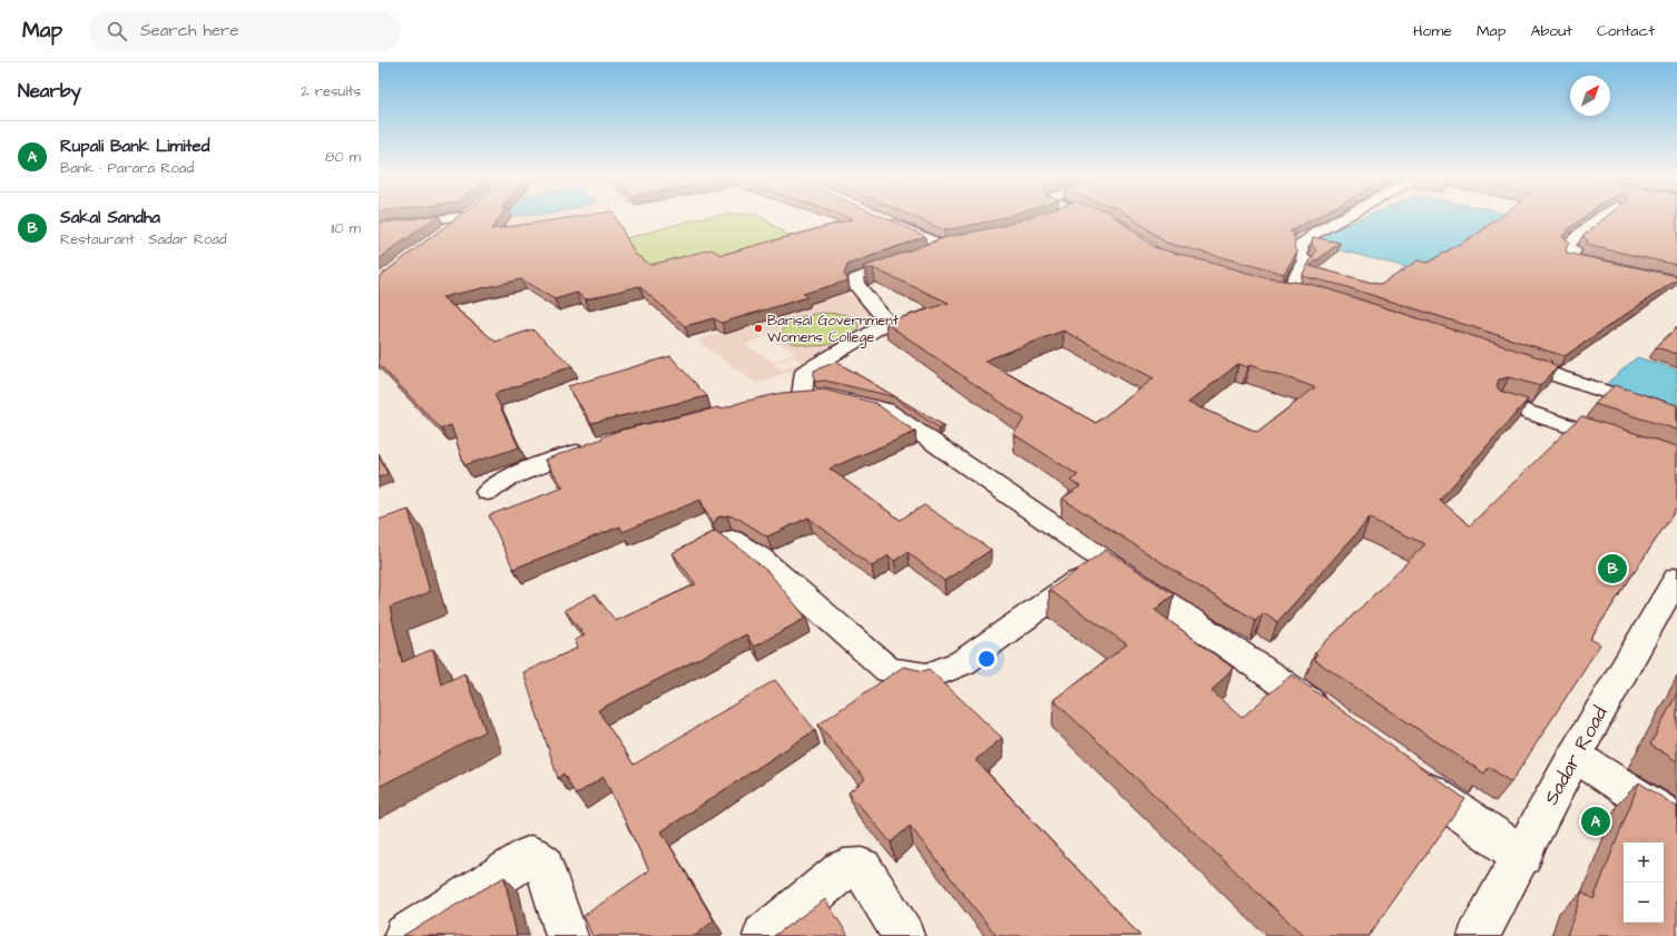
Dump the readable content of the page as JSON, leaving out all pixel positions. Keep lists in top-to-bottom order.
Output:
{
  "streets": {
    "street": ["Sadar Road"]
  },
  "places": ["Barisal Government Womens College"],
  "north": "top right",
  "page": {
    "header": "Map",
    "search": "Search here",
    "nav": [
      "Home",
      "Map",
      "About",
      "Contact"
    ],
    "heading": ["Nearby", "2 results"],
    "list": [
      {
        "mark": "A",
        "name": "Rupali Bank Limited",
        "note": "Bank · Parara Road",
        "value": "80 m"
      },
      {
        "mark": "B",
        "name": "Sakal Sandha",
        "note": "Restaurant · Sadar Road",
        "value": "110 m"
      }
    ],
    "pins": ["B", "A"],
    "map_buttons": ["+", "−"]
  }
}
